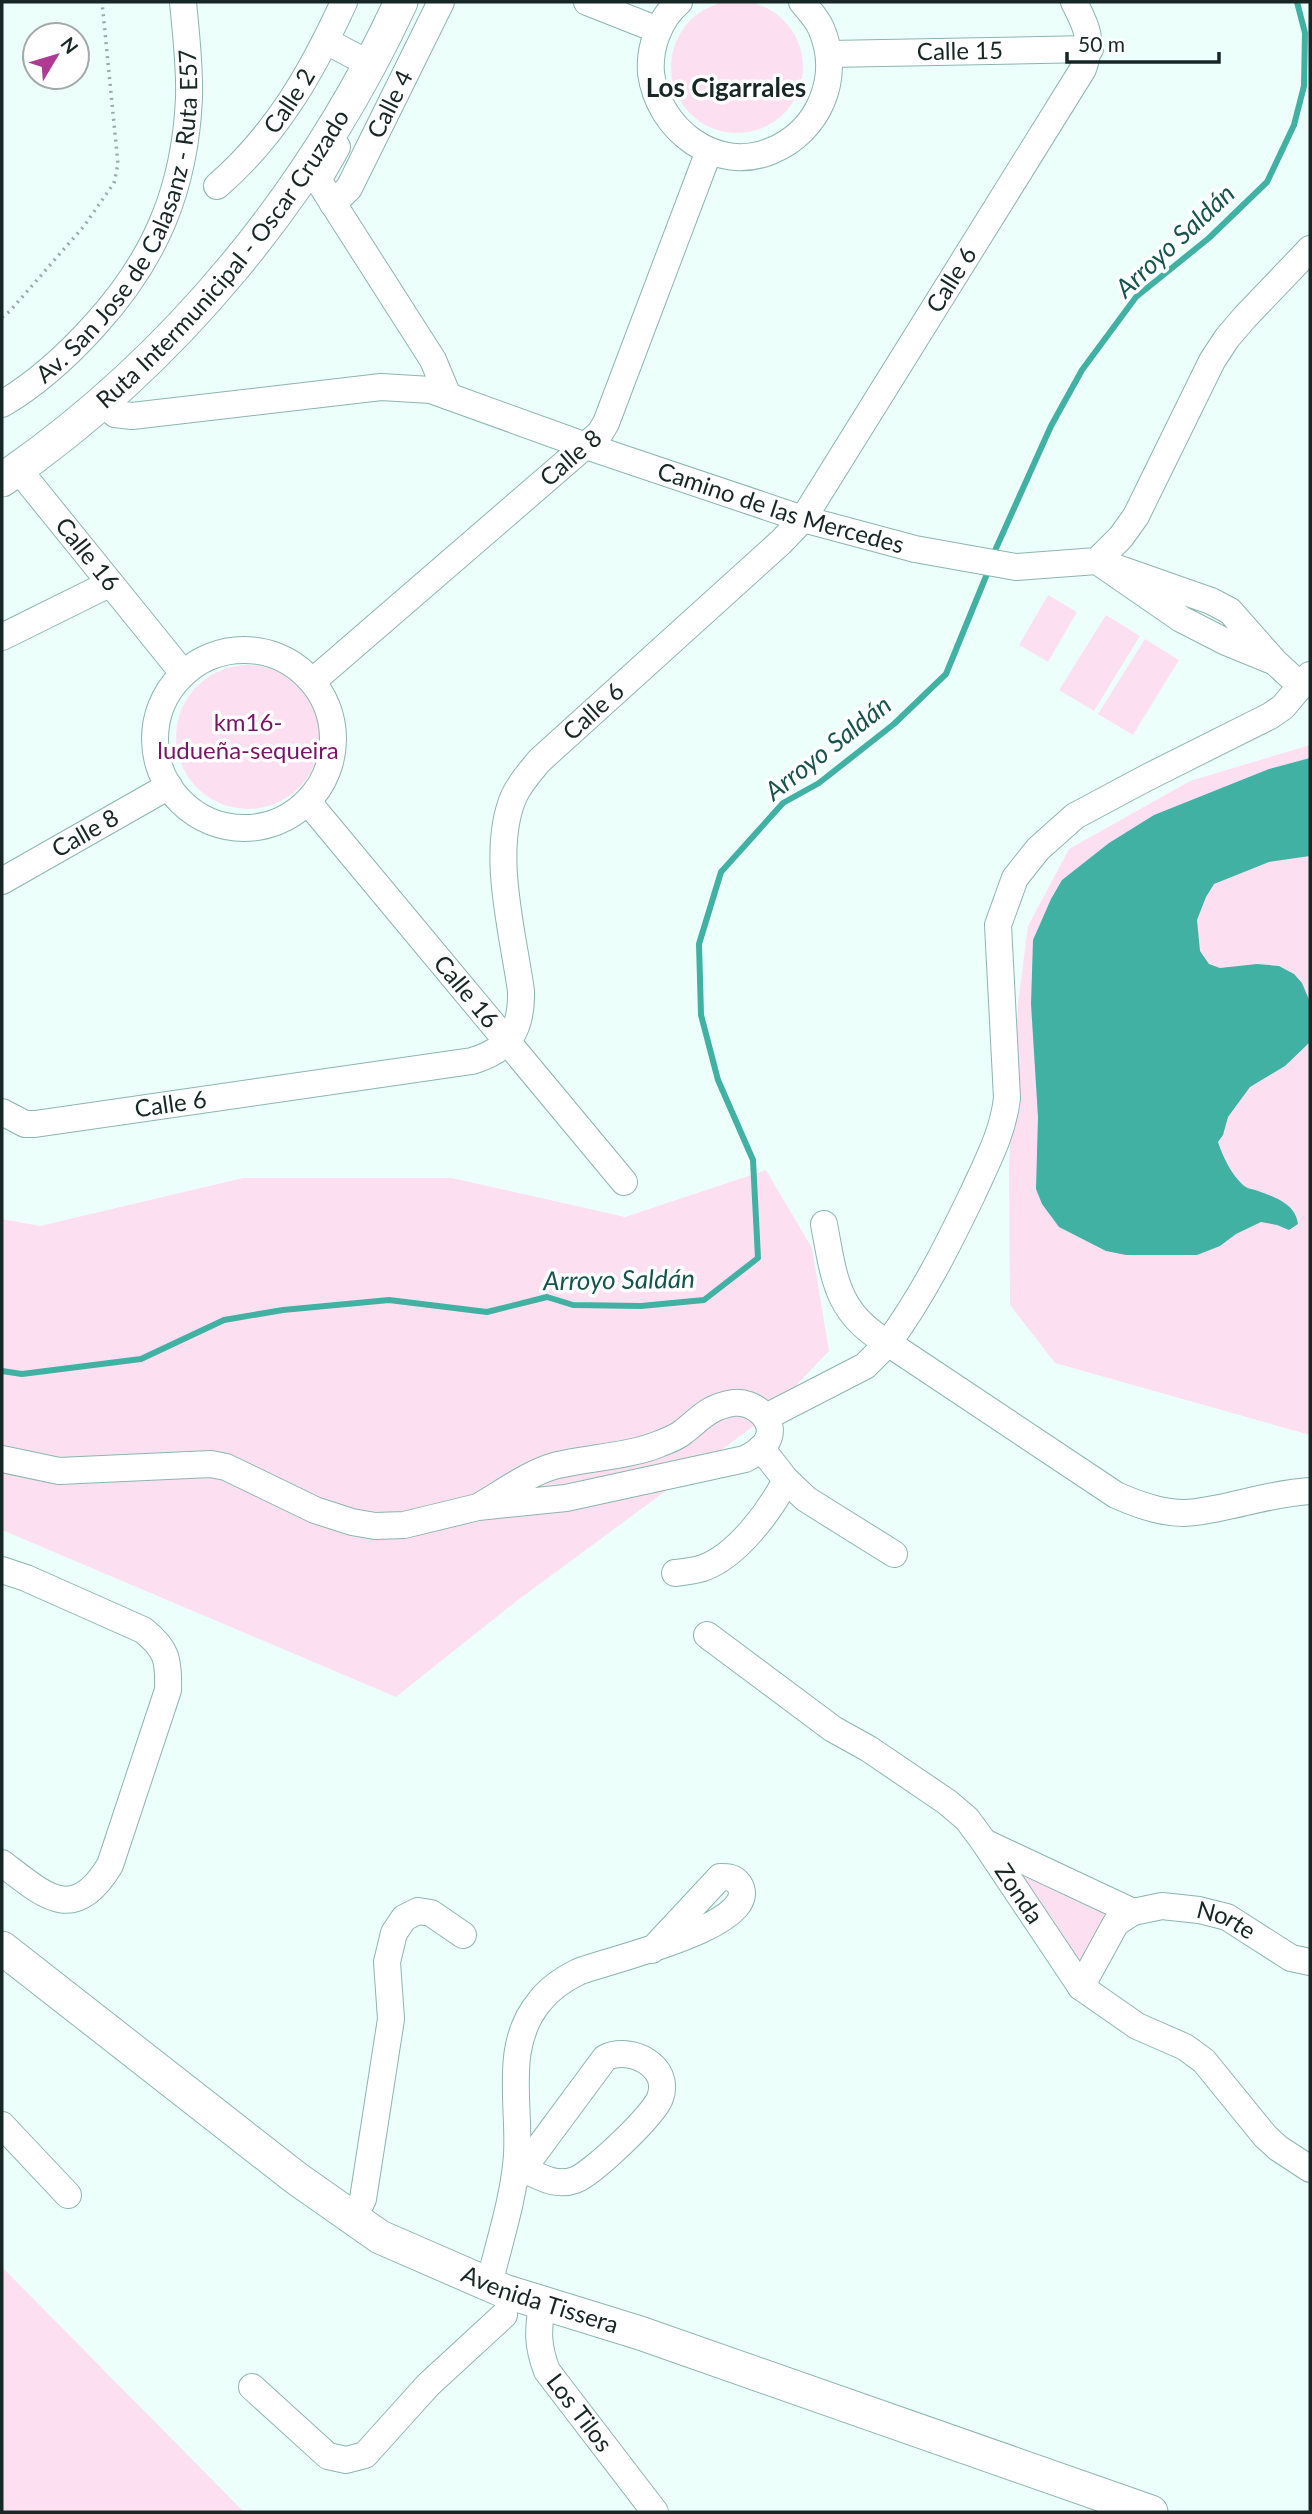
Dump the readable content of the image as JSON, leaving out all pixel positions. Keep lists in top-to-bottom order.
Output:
{
  "streets": {
    "main road": ["Ruta Intermunicipal - Oscar Cruzado", "Avenida Tissera"],
    "street": [
      "Calle 15",
      "Calle 2",
      "Calle 4",
      "Av. San Jose de Calasanz - Ruta E57",
      "Calle 6",
      "Calle 8",
      "Camino de las Mercedes",
      "Calle 16",
      "Zonda",
      "Norte",
      "Los Tilos"
    ]
  },
  "crossings": [
    ["Calle 15", "Calle 6"],
    ["Calle 4", "Ruta Intermunicipal - Oscar Cruzado"],
    ["Ruta Intermunicipal - Oscar Cruzado", "Camino de las Mercedes"],
    ["Ruta Intermunicipal - Oscar Cruzado", "Calle 16"],
    ["Calle 6", "Camino de las Mercedes"],
    ["Calle 6", "Calle 16"],
    ["Calle 8", "Camino de las Mercedes"],
    ["Calle 8", "Calle 16"],
    ["Avenida Tissera", "Los Tilos"]
  ],
  "districts": ["Los Cigarrales"],
  "water": ["Arroyo Saldán"],
  "parks": ["km16- ludueña-sequeira"],
  "scale_bar": "50 m",
  "north": "top right"
}
